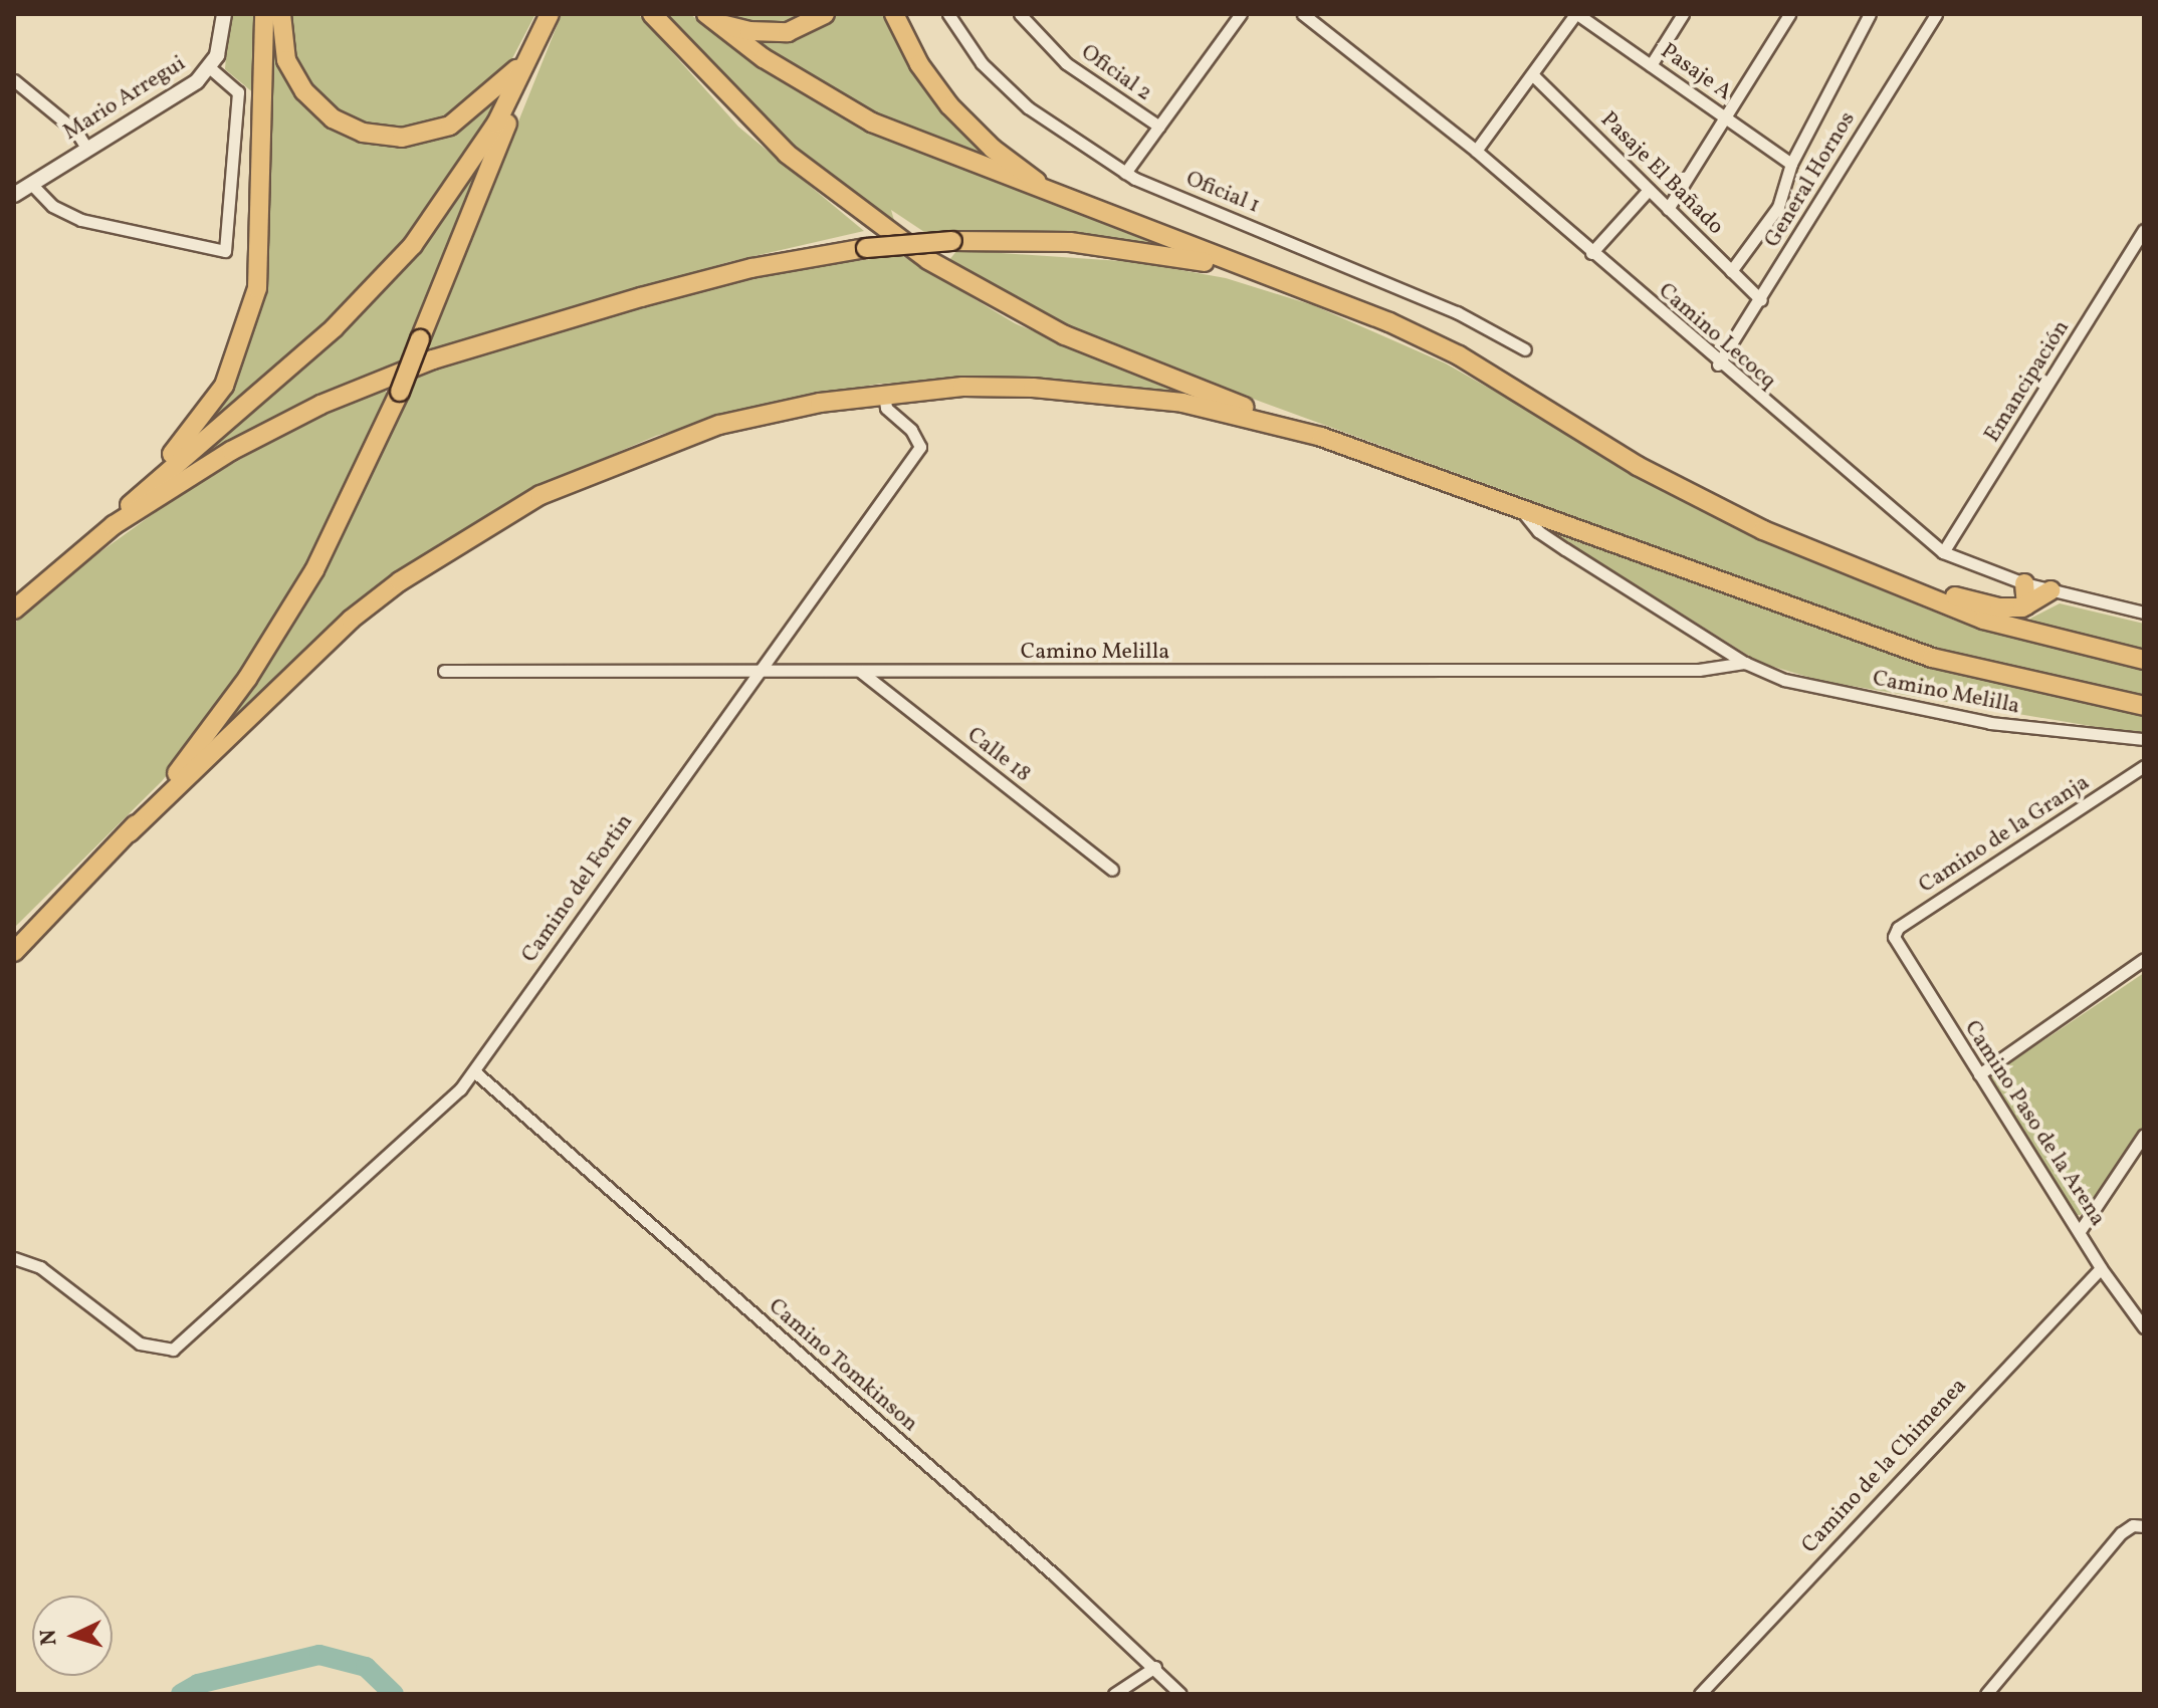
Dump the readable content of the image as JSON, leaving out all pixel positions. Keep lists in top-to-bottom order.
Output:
{
  "streets": {
    "street": [
      "Pasaje A",
      "Oficial 2",
      "Mario Arregui",
      "Pasaje El Bañado",
      "General Hornos",
      "Oficial 1",
      "Camino Lecocq",
      "Emancipación",
      "Camino Melilla",
      "Calle 18",
      "Camino de la Granja",
      "Camino del Fortin",
      "Camino Paso de la Arena",
      "Camino Tomkinson",
      "Camino de la Chimenea"
    ]
  },
  "crossings": [
    ["Pasaje El Bañado", "General Hornos"],
    ["General Hornos", "Camino Lecocq"],
    ["Camino Lecocq", "Emancipación"],
    ["Camino Melilla", "Calle 18"],
    ["Camino Melilla", "Camino del Fortin"],
    ["Camino de la Granja", "Camino Paso de la Arena"],
    ["Camino del Fortin", "Camino Tomkinson"],
    ["Camino Paso de la Arena", "Camino de la Chimenea"]
  ],
  "north": "left"
}
